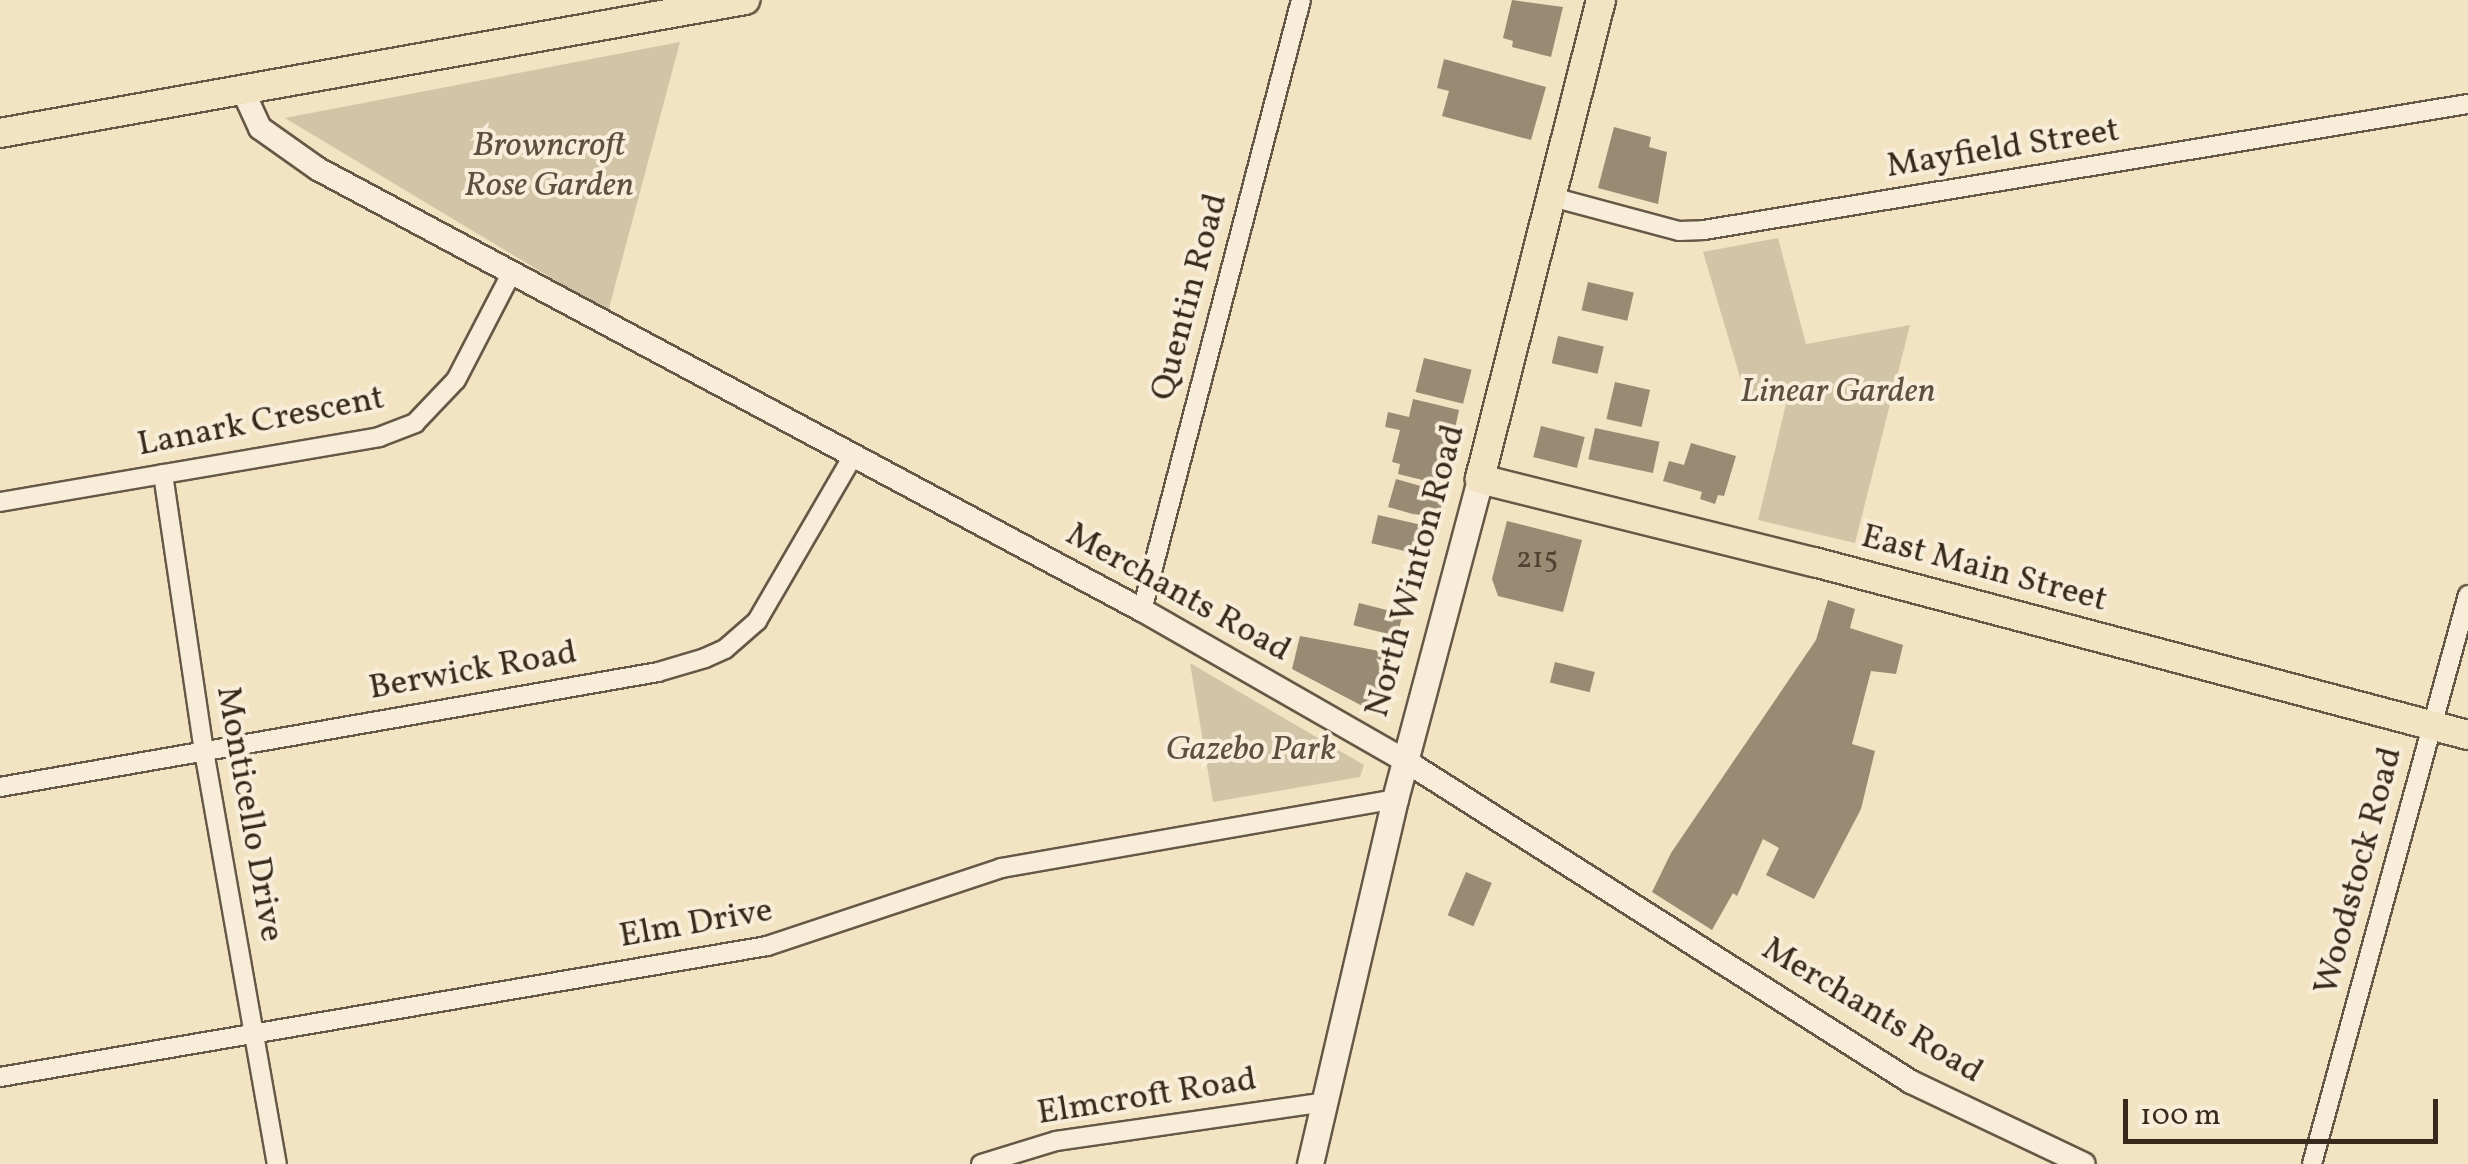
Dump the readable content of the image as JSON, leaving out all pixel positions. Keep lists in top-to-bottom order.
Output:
{
  "streets": {
    "main road": ["East Main Street", "North Winton Road"],
    "street": [
      "Mayfield Street",
      "Quentin Road",
      "Lanark Crescent",
      "Merchants Road",
      "Berwick Road",
      "Monticello Drive",
      "Woodstock Road",
      "Elm Drive",
      "Elmcroft Road"
    ]
  },
  "crossings": [
    ["Mayfield Street", "North Winton Road"],
    ["Quentin Road", "Merchants Road"],
    ["Lanark Crescent", "Merchants Road"],
    ["Lanark Crescent", "Monticello Drive"],
    ["East Main Street", "North Winton Road"],
    ["East Main Street", "Woodstock Road"],
    ["North Winton Road", "Merchants Road"],
    ["North Winton Road", "Elm Drive"],
    ["North Winton Road", "Elmcroft Road"],
    ["Merchants Road", "Berwick Road"],
    ["Berwick Road", "Monticello Drive"],
    ["Monticello Drive", "Elm Drive"]
  ],
  "parks": ["Browncroft Rose Garden", "Linear Garden", "Gazebo Park"],
  "house_numbers": ["215"],
  "scale_bar": "100 m"
}
